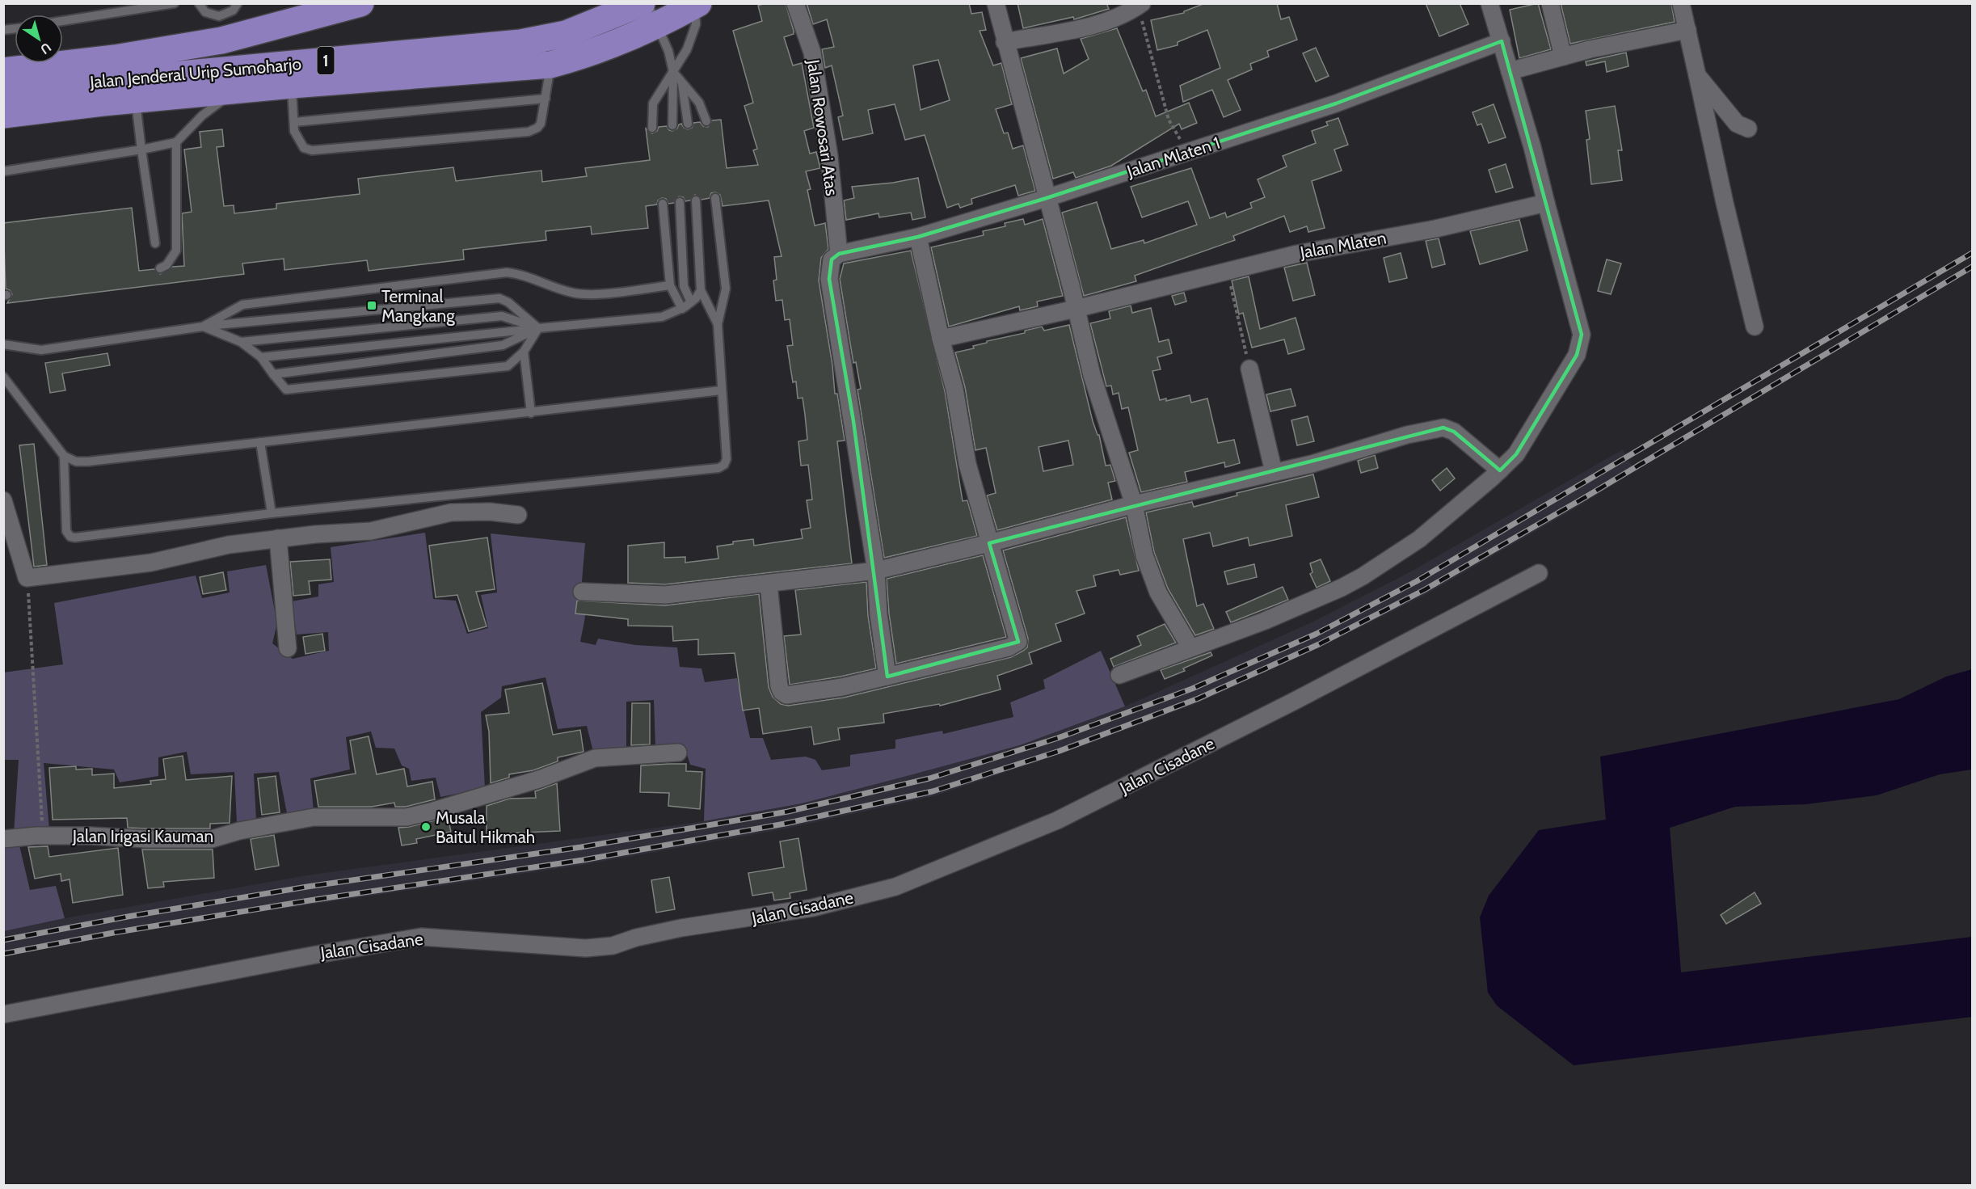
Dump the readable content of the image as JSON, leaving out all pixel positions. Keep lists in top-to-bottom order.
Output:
{
  "streets": {
    "highway": ["1", "Jalan Jenderal Urip Sumoharjo"],
    "street": [
      "Jalan Rowosari Atas",
      "Jalan Mlaten 1",
      "Jalan Mlaten",
      "Jalan Cisadane",
      "Jalan Irigasi Kauman"
    ]
  },
  "crossings": [
    ["Jalan Rowosari Atas", "Jalan Mlaten 1"]
  ],
  "places": {
    "transit": ["Terminal Mangkang"],
    "other": ["Musala Baitul Hikmah"]
  },
  "north": "bottom right"
}
